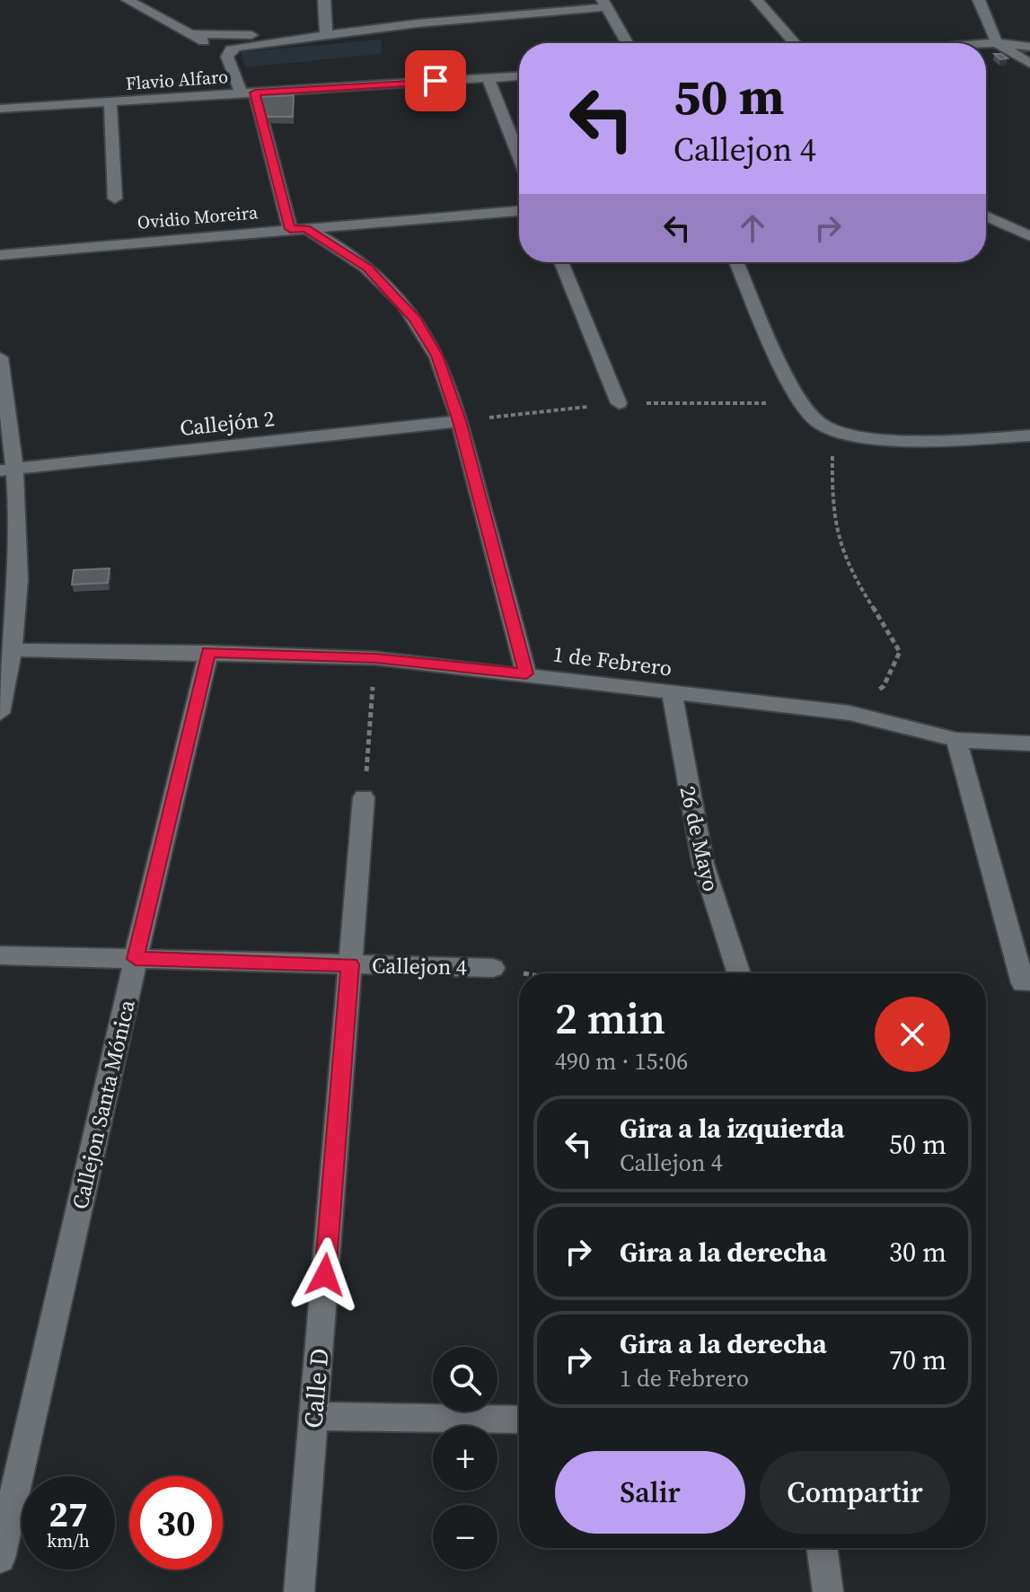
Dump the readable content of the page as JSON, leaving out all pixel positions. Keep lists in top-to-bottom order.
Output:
{
  "streets": {
    "street": [
      "Flavio Alfaro",
      "Ovidio Moreira",
      "Callejón 2",
      "1 de Febrero",
      "26 de Mayo",
      "Callejon 4",
      "Callejon Santa Mónica",
      "Calle D"
    ]
  },
  "crossings": [
    ["1 de Febrero", "26 de Mayo"],
    ["1 de Febrero", "Callejon Santa Mónica"],
    ["Callejon 4", "Callejon Santa Mónica"],
    ["Callejon 4", "Calle D"]
  ],
  "page": {
    "turn": ["50 m", "Callejon 4"],
    "heading": ["2 min", "490 m · 15:06"],
    "list": [
      {
        "name": "Gira a la izquierda",
        "note": "Callejon 4",
        "value": "50 m"
      },
      {
        "name": "Gira a la derecha",
        "value": "30 m"
      },
      {
        "name": "Gira a la derecha",
        "note": "1 de Febrero",
        "value": "70 m"
      }
    ],
    "map_buttons": ["+", "−"],
    "buttons": ["Salir", "Compartir"],
    "speed": "27 km/h",
    "limit": "30"
  }
}
